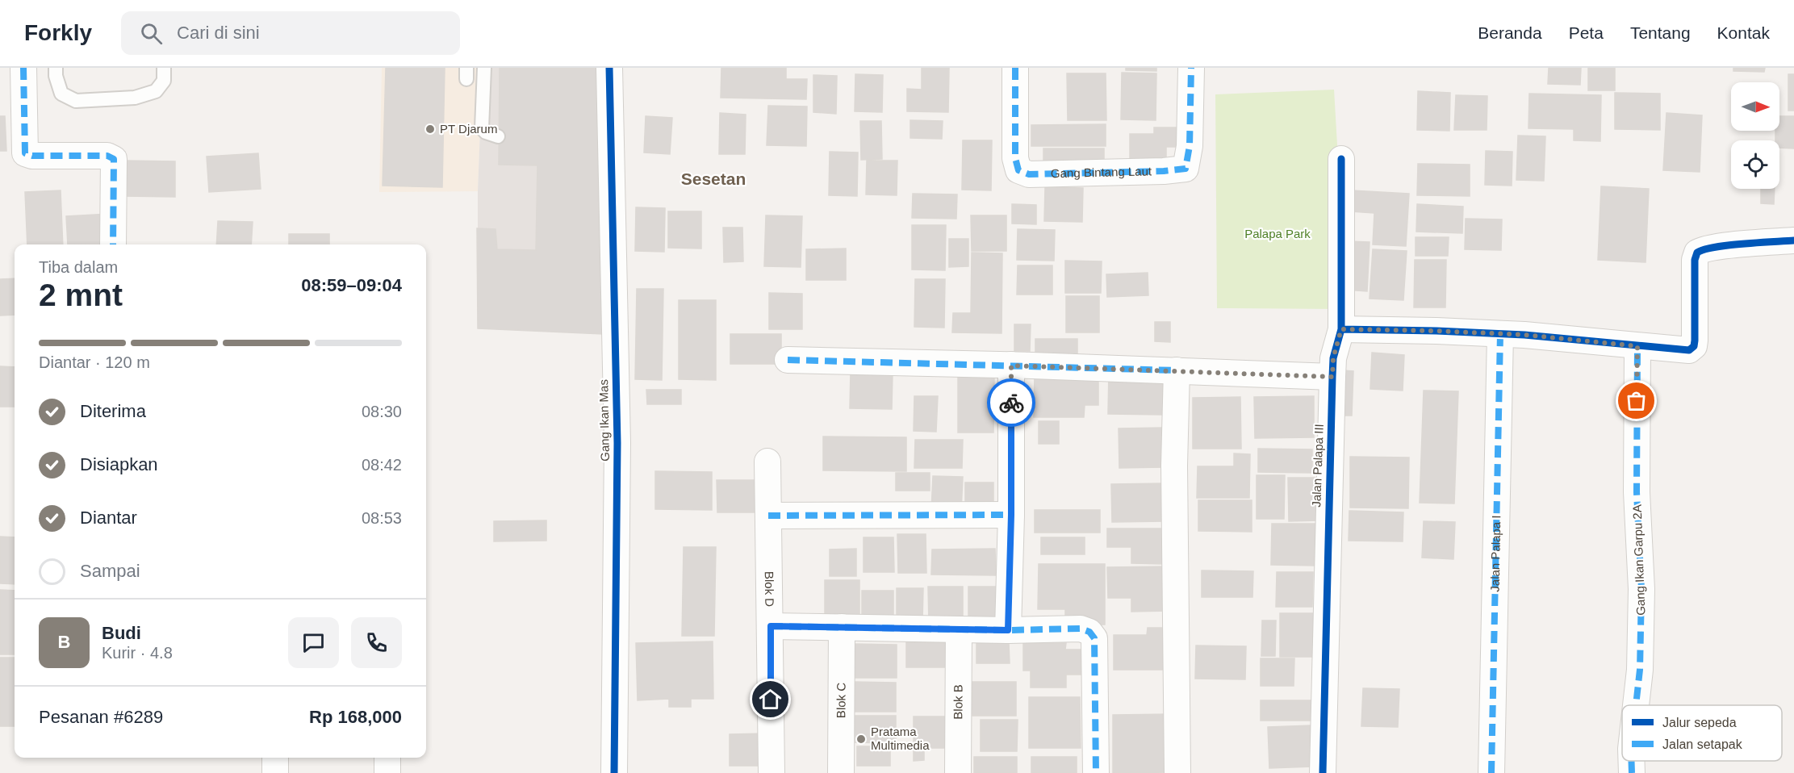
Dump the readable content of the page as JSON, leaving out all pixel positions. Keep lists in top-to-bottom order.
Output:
{
  "streets": {
    "street": [
      "Gang Bintang Laut",
      "Gang Ikan Mas",
      "Jalan Palapa III",
      "Jalan Palapa I",
      "Gang Ikan Garpu 2A",
      "Blok D",
      "Blok C",
      "Blok B"
    ]
  },
  "districts": ["Sesetan"],
  "parks": ["Palapa Park"],
  "places": ["PT Djarum", "Pratama Multimedia"],
  "legend": ["Jalur sepeda", "Jalan setapak"],
  "north": "right",
  "page": {
    "header": "Forkly",
    "search": "Cari di sini",
    "nav": [
      "Beranda",
      "Peta",
      "Tentang",
      "Kontak"
    ],
    "heading": ["2 mnt", "Tiba dalam", "08:59–09:04"],
    "panel": [
      "Budi",
      "Kurir · 4.8",
      "Pesanan #6289",
      "Rp 168,000"
    ],
    "bar": "Diantar · 120 m",
    "list": [
      ["Diterima", "08:30"],
      ["Disiapkan", "08:42"],
      ["Diantar", "08:53"],
      "Sampai"
    ],
    "round": "B"
  }
}
